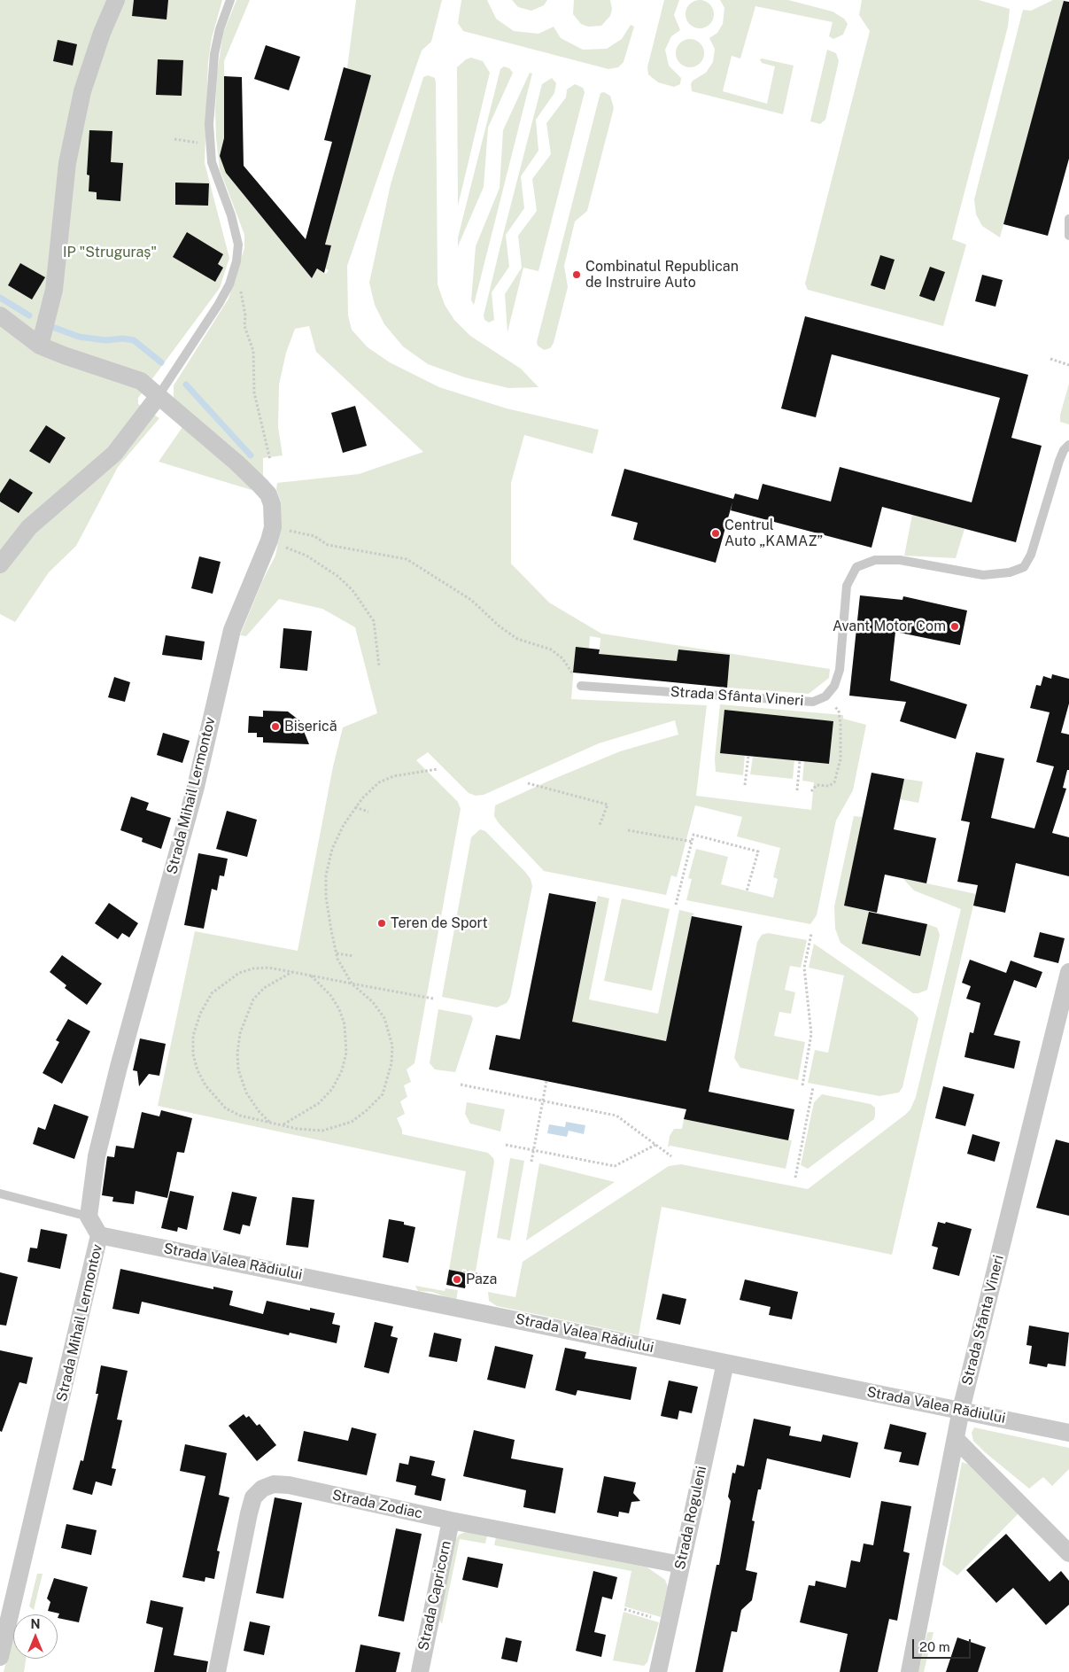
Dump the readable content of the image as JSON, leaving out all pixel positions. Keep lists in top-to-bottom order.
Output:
{
  "streets": {
    "street": [
      "Strada Sfânta Vineri",
      "Strada Mihail Lermontov",
      "Strada Valea Rădiului",
      "Strada Zodiac",
      "Strada Roguleni",
      "Strada Capricorn"
    ]
  },
  "crossings": [
    ["Strada Sfânta Vineri", "Strada Valea Rădiului"],
    ["Strada Mihail Lermontov", "Strada Valea Rădiului"],
    ["Strada Valea Rădiului", "Strada Roguleni"],
    ["Strada Zodiac", "Strada Roguleni"],
    ["Strada Zodiac", "Strada Capricorn"]
  ],
  "parks": ["IP \"Struguraș\""],
  "places": [
    "Combinatul Republican de Instruire Auto",
    "Centrul Auto „KAMAZ”",
    "Avant Motor Com",
    "Biserică",
    "Teren de Sport",
    "Paza"
  ],
  "scale_bar": "20 m",
  "north": "top"
}
